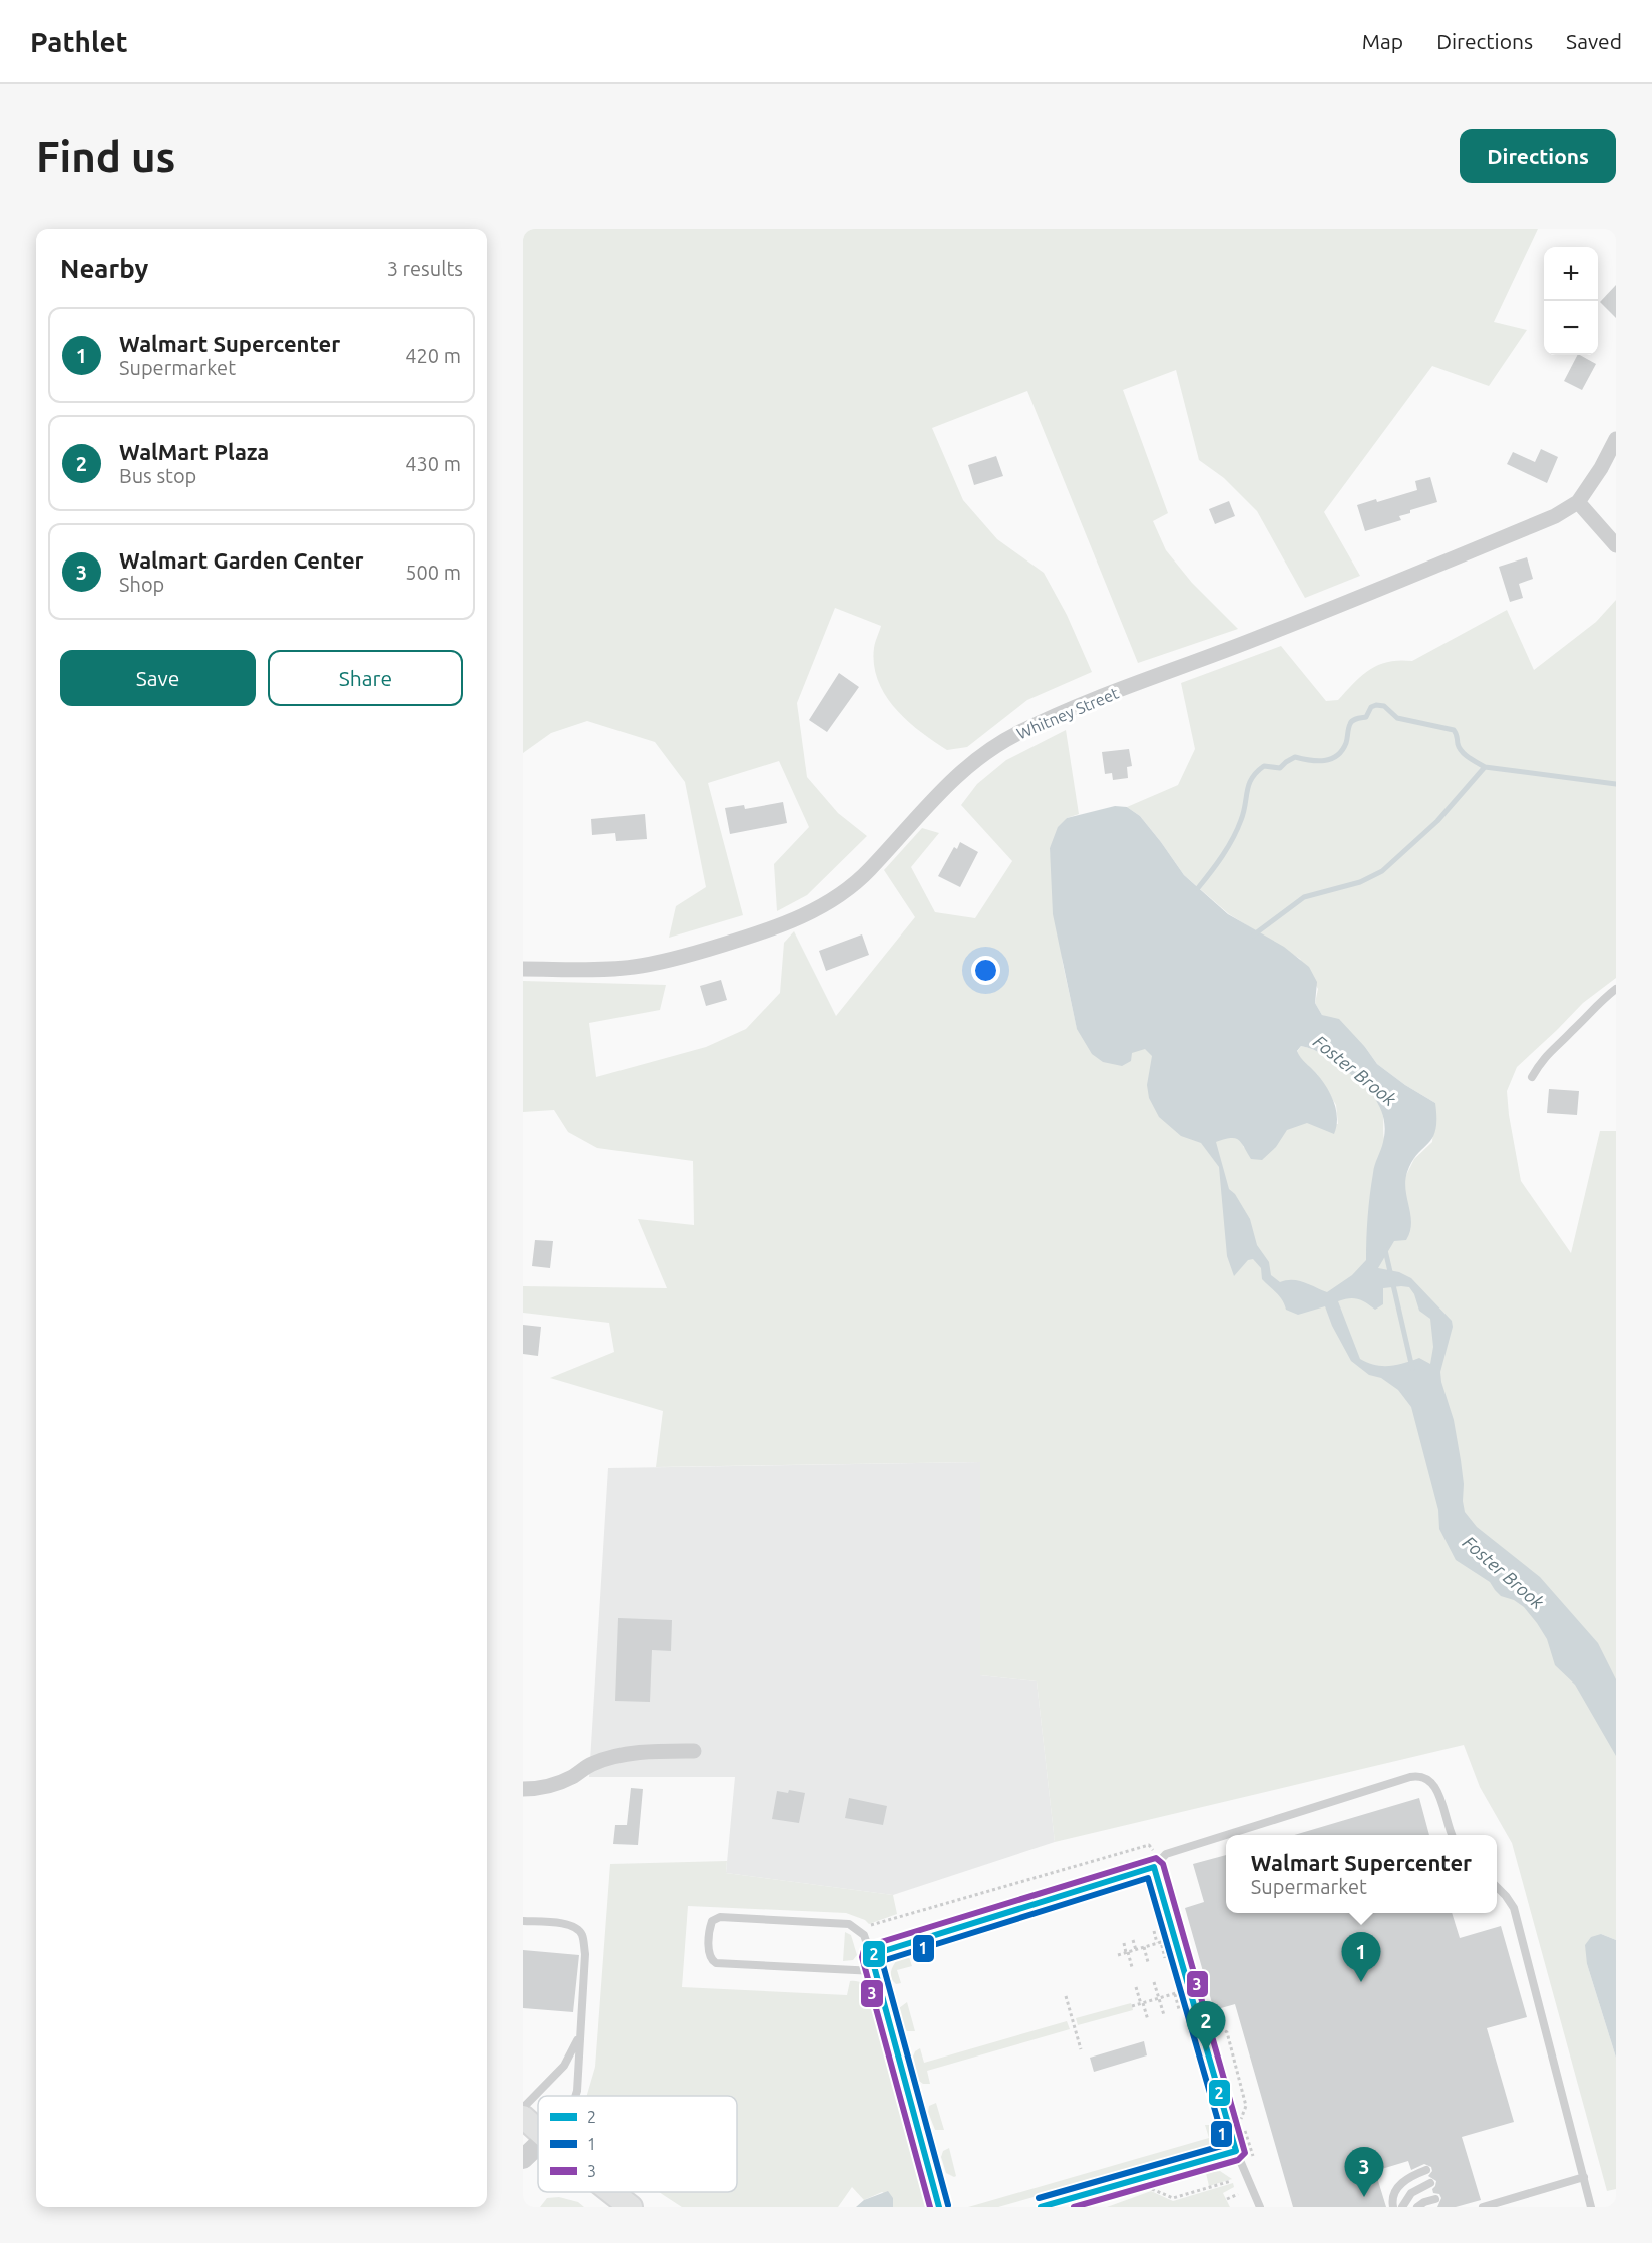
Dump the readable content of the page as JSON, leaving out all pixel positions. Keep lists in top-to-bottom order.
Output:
{
  "streets": {
    "street": ["Whitney Street"]
  },
  "water": ["Foster Brook"],
  "lines": ["transit line 3", "transit line 2", "transit line 1"],
  "legend": ["2", "1", "3"],
  "page": {
    "header": "Pathlet",
    "nav": ["Map", "Directions", "Saved"],
    "buttons": [
      "Directions",
      ["Save", "Share"]
    ],
    "title": "Find us",
    "heading": ["Nearby", "3 results"],
    "map_buttons": ["+", "−"],
    "list": [
      {
        "mark": "1",
        "name": "Walmart Supercenter",
        "note": "Supermarket",
        "value": "420 m"
      },
      {
        "mark": "2",
        "name": "WalMart Plaza",
        "note": "Bus stop",
        "value": "430 m"
      },
      {
        "mark": "3",
        "name": "Walmart Garden Center",
        "note": "Shop",
        "value": "500 m"
      }
    ],
    "popup": ["Walmart Supercenter", "Supermarket"],
    "pins": ["1", "2", "3"]
  }
}
